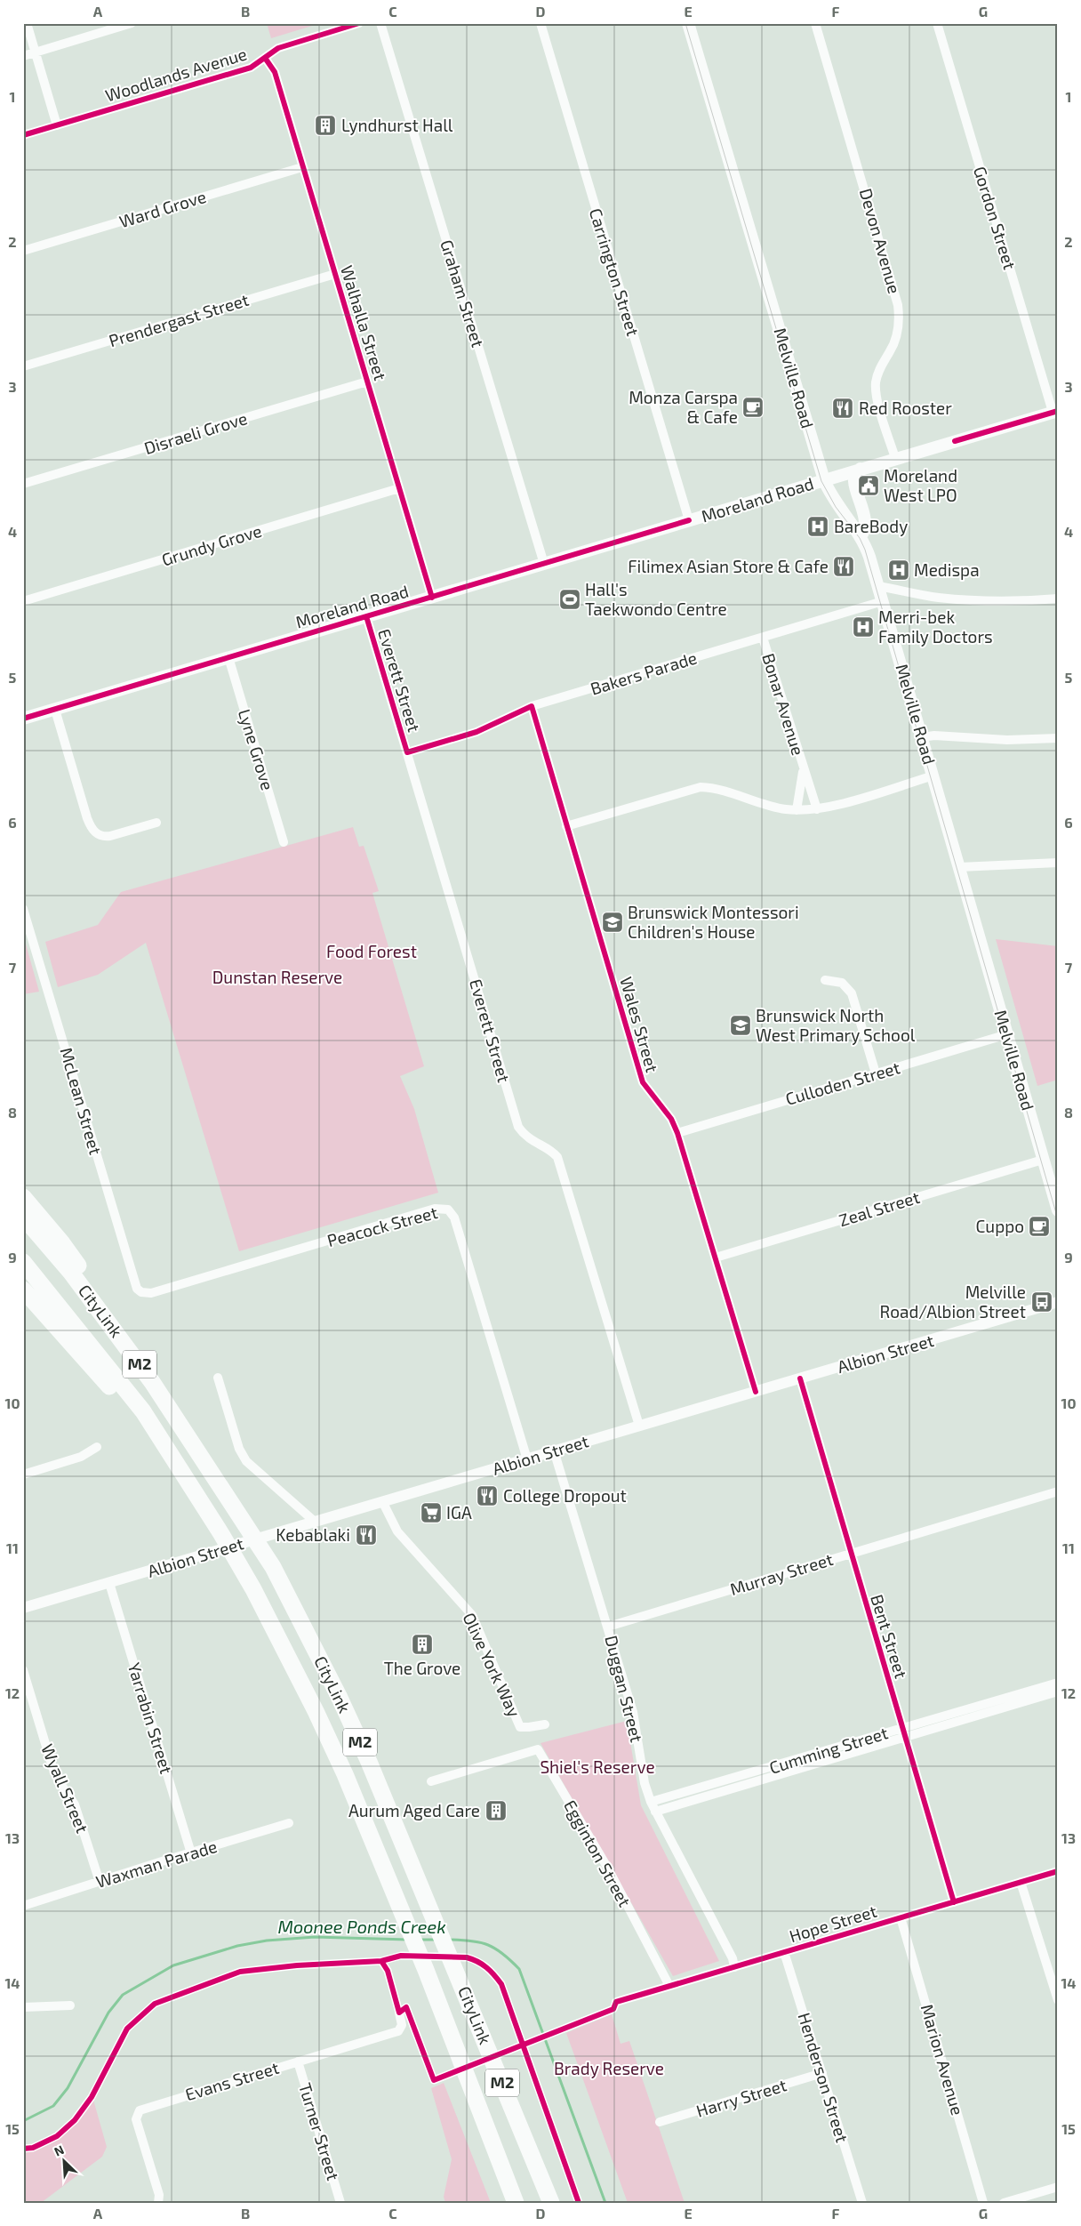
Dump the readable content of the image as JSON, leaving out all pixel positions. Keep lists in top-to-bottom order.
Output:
{
  "streets": {
    "highway": ["CityLink", "M2"],
    "main road": ["Melville Road", "Moreland Road"],
    "street": [
      "Woodlands Avenue",
      "Ward Grove",
      "Gordon Street",
      "Devon Avenue",
      "Carrington Street",
      "Graham Street",
      "Prendergast Street",
      "Walhalla Street",
      "Disraeli Grove",
      "Grundy Grove",
      "Bakers Parade",
      "Everett Street",
      "Bonar Avenue",
      "Lyne Grove",
      "Wales Street",
      "Culloden Street",
      "McLean Street",
      "Zeal Street",
      "Peacock Street",
      "Albion Street",
      "Murray Street",
      "Bent Street",
      "Olive York Way",
      "Duggan Street",
      "Yarrabin Street",
      "Cumming Street",
      "Wyall Street",
      "Egginton Street",
      "Waxman Parade",
      "Hope Street",
      "Marion Avenue",
      "Henderson Street",
      "Evans Street",
      "Harry Street",
      "Turner Street"
    ]
  },
  "crossings": [
    ["Woodlands Avenue", "Walhalla Street"],
    ["Ward Grove", "Walhalla Street"],
    ["Gordon Street", "Moreland Road"],
    ["Devon Avenue", "Moreland Road"],
    ["Carrington Street", "Moreland Road"],
    ["Graham Street", "Moreland Road"],
    ["Prendergast Street", "Walhalla Street"],
    ["Walhalla Street", "Disraeli Grove"],
    ["Walhalla Street", "Moreland Road"],
    ["Walhalla Street", "Grundy Grove"],
    ["Melville Road", "Moreland Road"],
    ["Melville Road", "Bakers Parade"],
    ["Melville Road", "Culloden Street"],
    ["Melville Road", "Zeal Street"],
    ["Moreland Road", "Everett Street"],
    ["Moreland Road", "Lyne Grove"],
    ["Bakers Parade", "Everett Street"],
    ["Bakers Parade", "Bonar Avenue"],
    ["Bakers Parade", "Wales Street"],
    ["Everett Street", "Albion Street"],
    ["Wales Street", "Culloden Street"],
    ["Wales Street", "Zeal Street"],
    ["Wales Street", "Albion Street"],
    ["McLean Street", "Peacock Street"],
    ["Peacock Street", "Albion Street"],
    ["Albion Street", "Bent Street"],
    ["Albion Street", "Olive York Way"],
    ["Albion Street", "Duggan Street"],
    ["Albion Street", "Yarrabin Street"],
    ["Murray Street", "Bent Street"],
    ["Murray Street", "Duggan Street"],
    ["Bent Street", "Cumming Street"],
    ["Bent Street", "Hope Street"],
    ["Duggan Street", "Cumming Street"],
    ["Duggan Street", "Hope Street"],
    ["Yarrabin Street", "Waxman Parade"],
    ["Wyall Street", "Waxman Parade"],
    ["Egginton Street", "Hope Street"],
    ["Hope Street", "Marion Avenue"],
    ["Hope Street", "Henderson Street"],
    ["Henderson Street", "Harry Street"],
    ["Evans Street", "Turner Street"]
  ],
  "water": ["Moonee Ponds Creek"],
  "parks": [
    "Food Forest",
    "Dunstan Reserve",
    "Shiel's Reserve",
    "Brady Reserve"
  ],
  "places": {
    "building": ["Lyndhurst Hall", "The Grove", "Aurum Aged Care"],
    "cafe": ["Monza Carspa & Cafe", "Cuppo"],
    "restaurant": [
      "Red Rooster",
      "Filimex Asian Store & Cafe",
      "College Dropout",
      "Kebablaki"
    ],
    "public building": ["Moreland West LPO"],
    "hospital": ["BareBody", "Medispa", "Merri-bek Family Doctors"],
    "sports": ["Hall's Taekwondo Centre"],
    "school or university": ["Brunswick Montessori Children's House", "Brunswick North West Primary School"],
    "bus stop": ["Melville Road/Albion Street"],
    "supermarket": ["IGA"]
  },
  "north": "top left",
  "grid": {
    "columns": [
      "A",
      "B",
      "C",
      "D",
      "E",
      "F",
      "G"
    ],
    "rows": [
      "1",
      "2",
      "3",
      "4",
      "5",
      "6",
      "7",
      "8",
      "9",
      "10",
      "11",
      "12",
      "13",
      "14",
      "15"
    ]
  }
}
